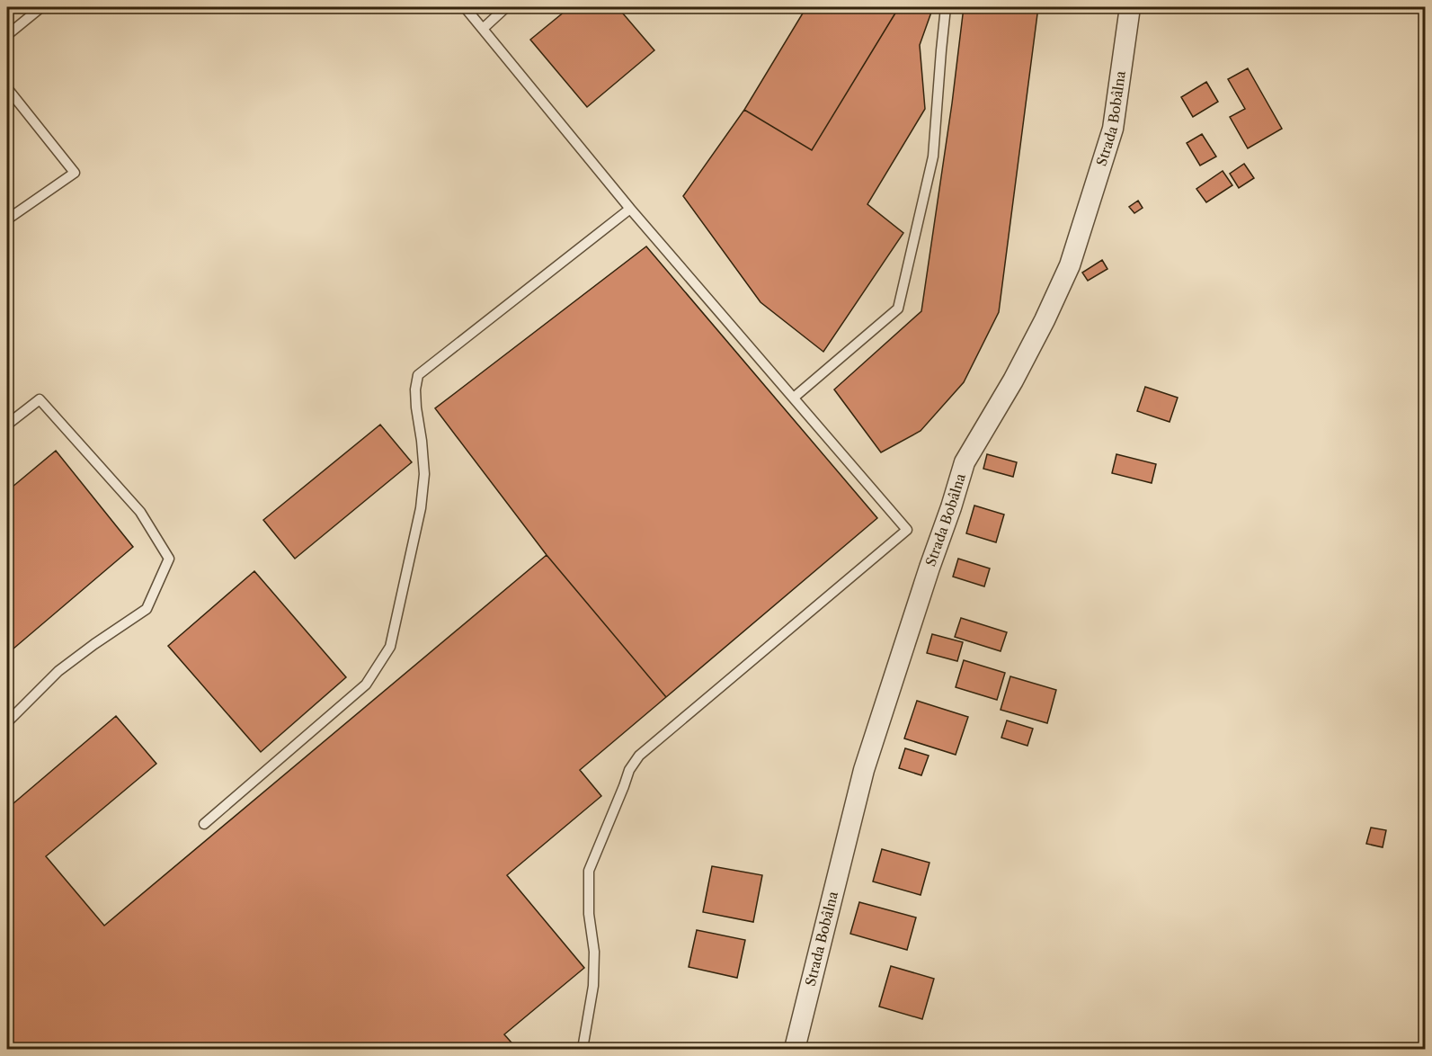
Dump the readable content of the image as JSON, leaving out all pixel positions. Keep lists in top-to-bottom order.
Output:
{
  "streets": {
    "street": ["Strada Bobâlna"]
  }
}
